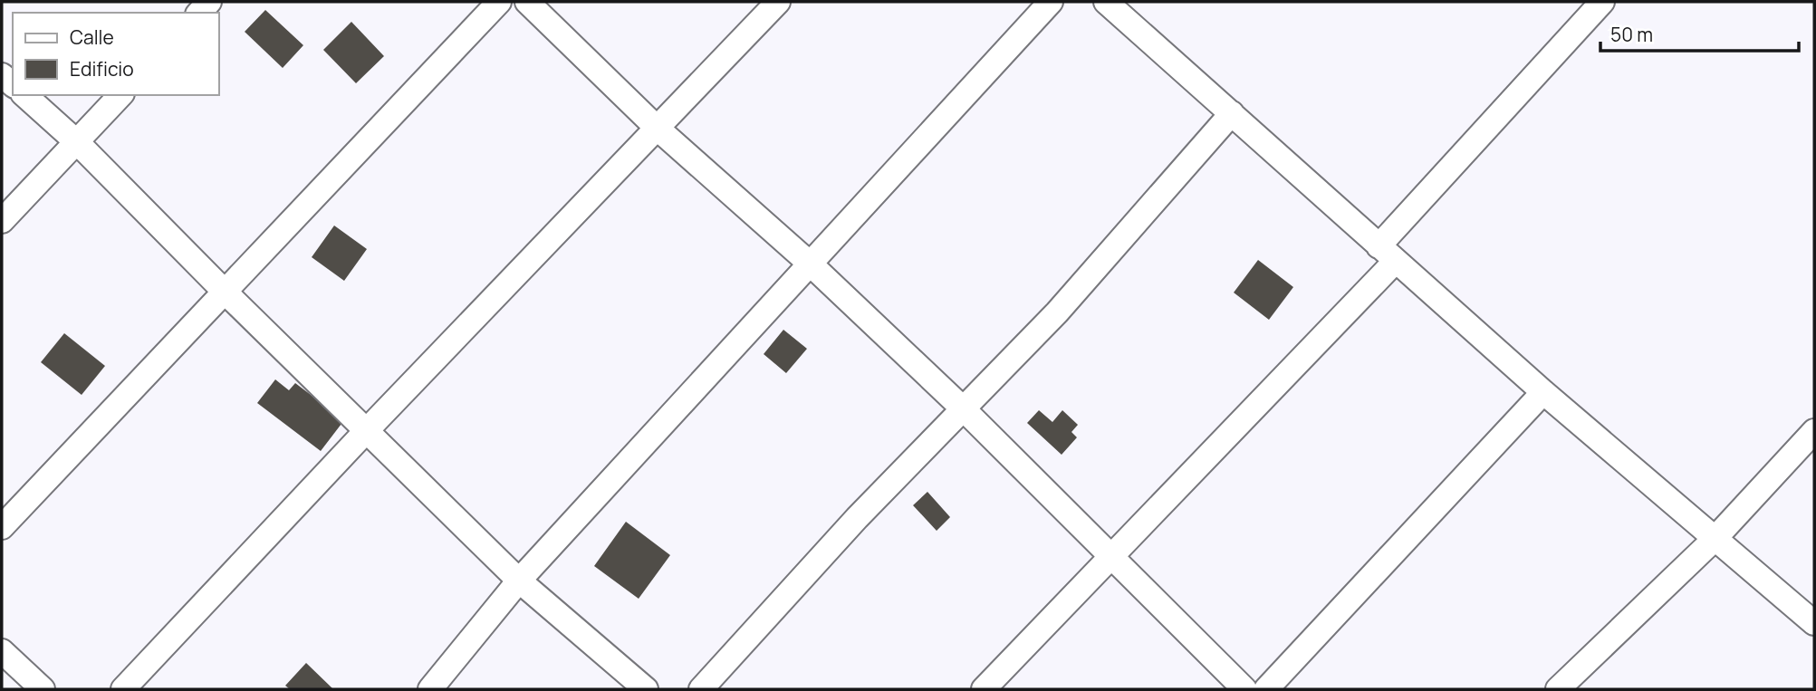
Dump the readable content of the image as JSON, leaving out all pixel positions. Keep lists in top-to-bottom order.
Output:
{
  "legend": ["Calle", "Edificio"],
  "scale_bar": "50 m"
}
